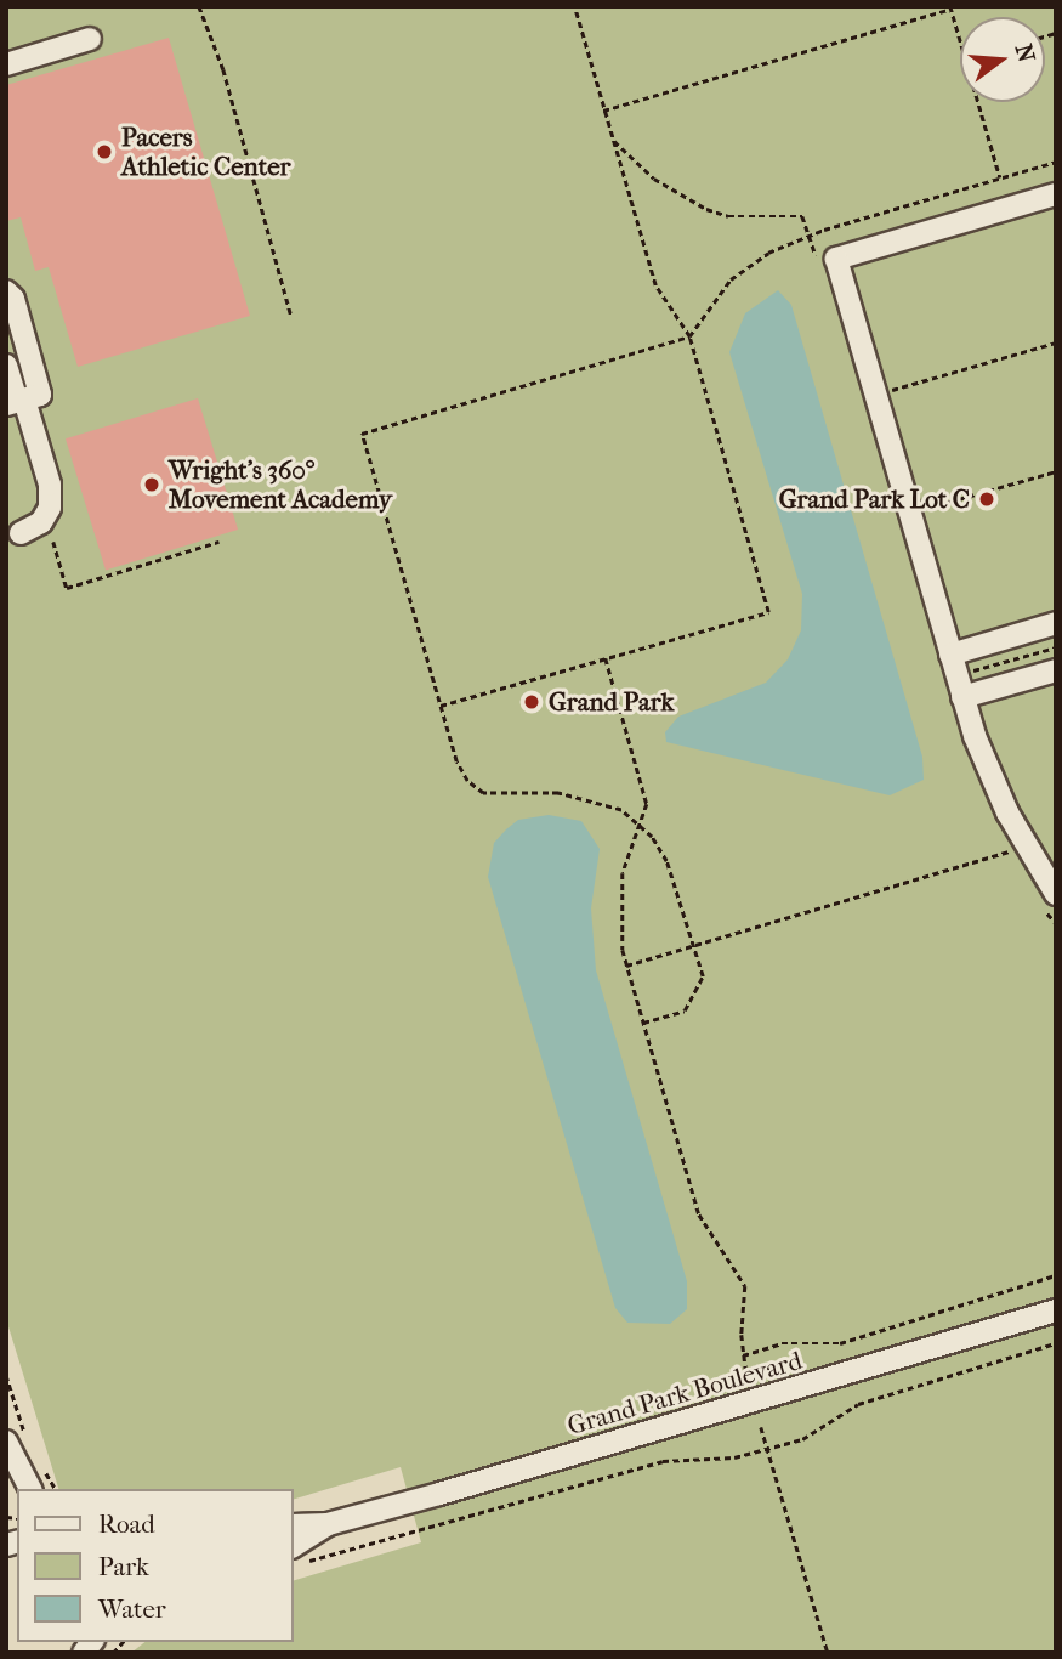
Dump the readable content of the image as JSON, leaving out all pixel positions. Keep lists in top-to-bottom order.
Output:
{
  "streets": {
    "street": ["Grand Park Boulevard"]
  },
  "places": [
    "Pacers Athletic Center",
    "Wright's 360° Movement Academy",
    "Grand Park Lot C",
    "Grand Park"
  ],
  "legend": ["Road", "Park", "Water"],
  "north": "right"
}
